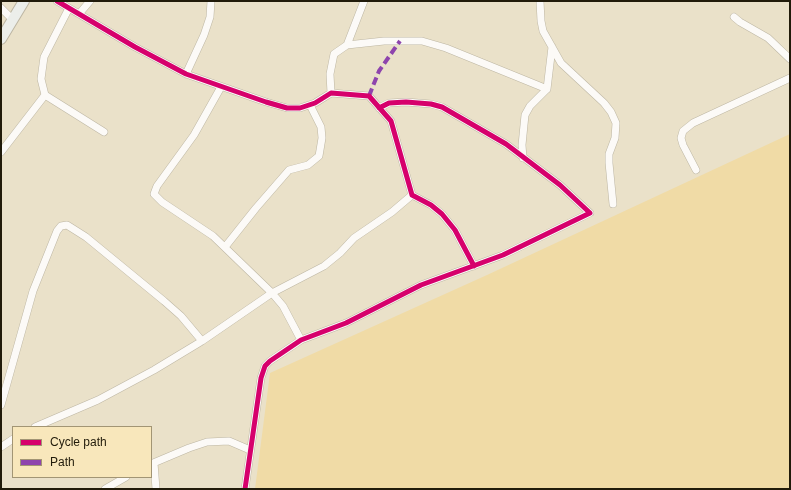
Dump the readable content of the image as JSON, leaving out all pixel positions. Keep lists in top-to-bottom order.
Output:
{
  "legend": ["Cycle path", "Path"]
}
